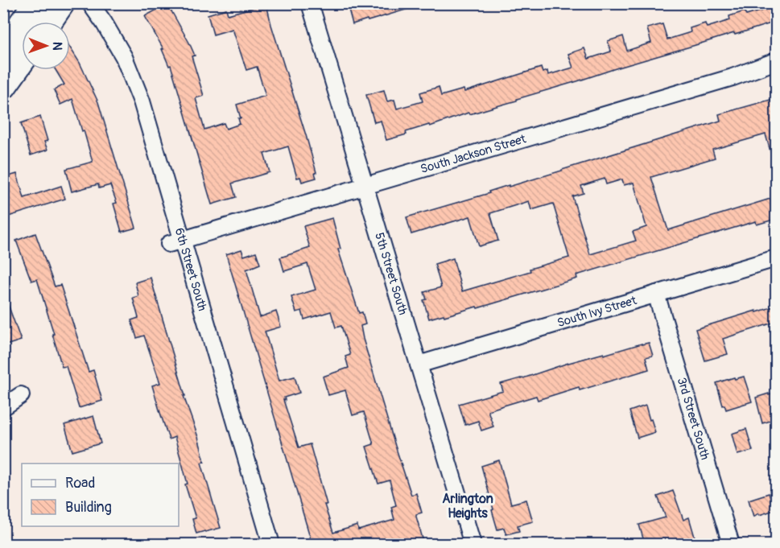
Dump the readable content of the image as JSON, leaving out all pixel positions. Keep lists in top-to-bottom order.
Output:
{
  "streets": {
    "street": [
      "South Jackson Street",
      "6th Street South",
      "5th Street South",
      "South Ivy Street",
      "3rd Street South"
    ]
  },
  "crossings": [
    ["South Jackson Street", "6th Street South"],
    ["South Jackson Street", "5th Street South"],
    ["5th Street South", "South Ivy Street"],
    ["South Ivy Street", "3rd Street South"]
  ],
  "districts": ["Arlington Heights"],
  "legend": ["Road", "Building"],
  "north": "right"
}
